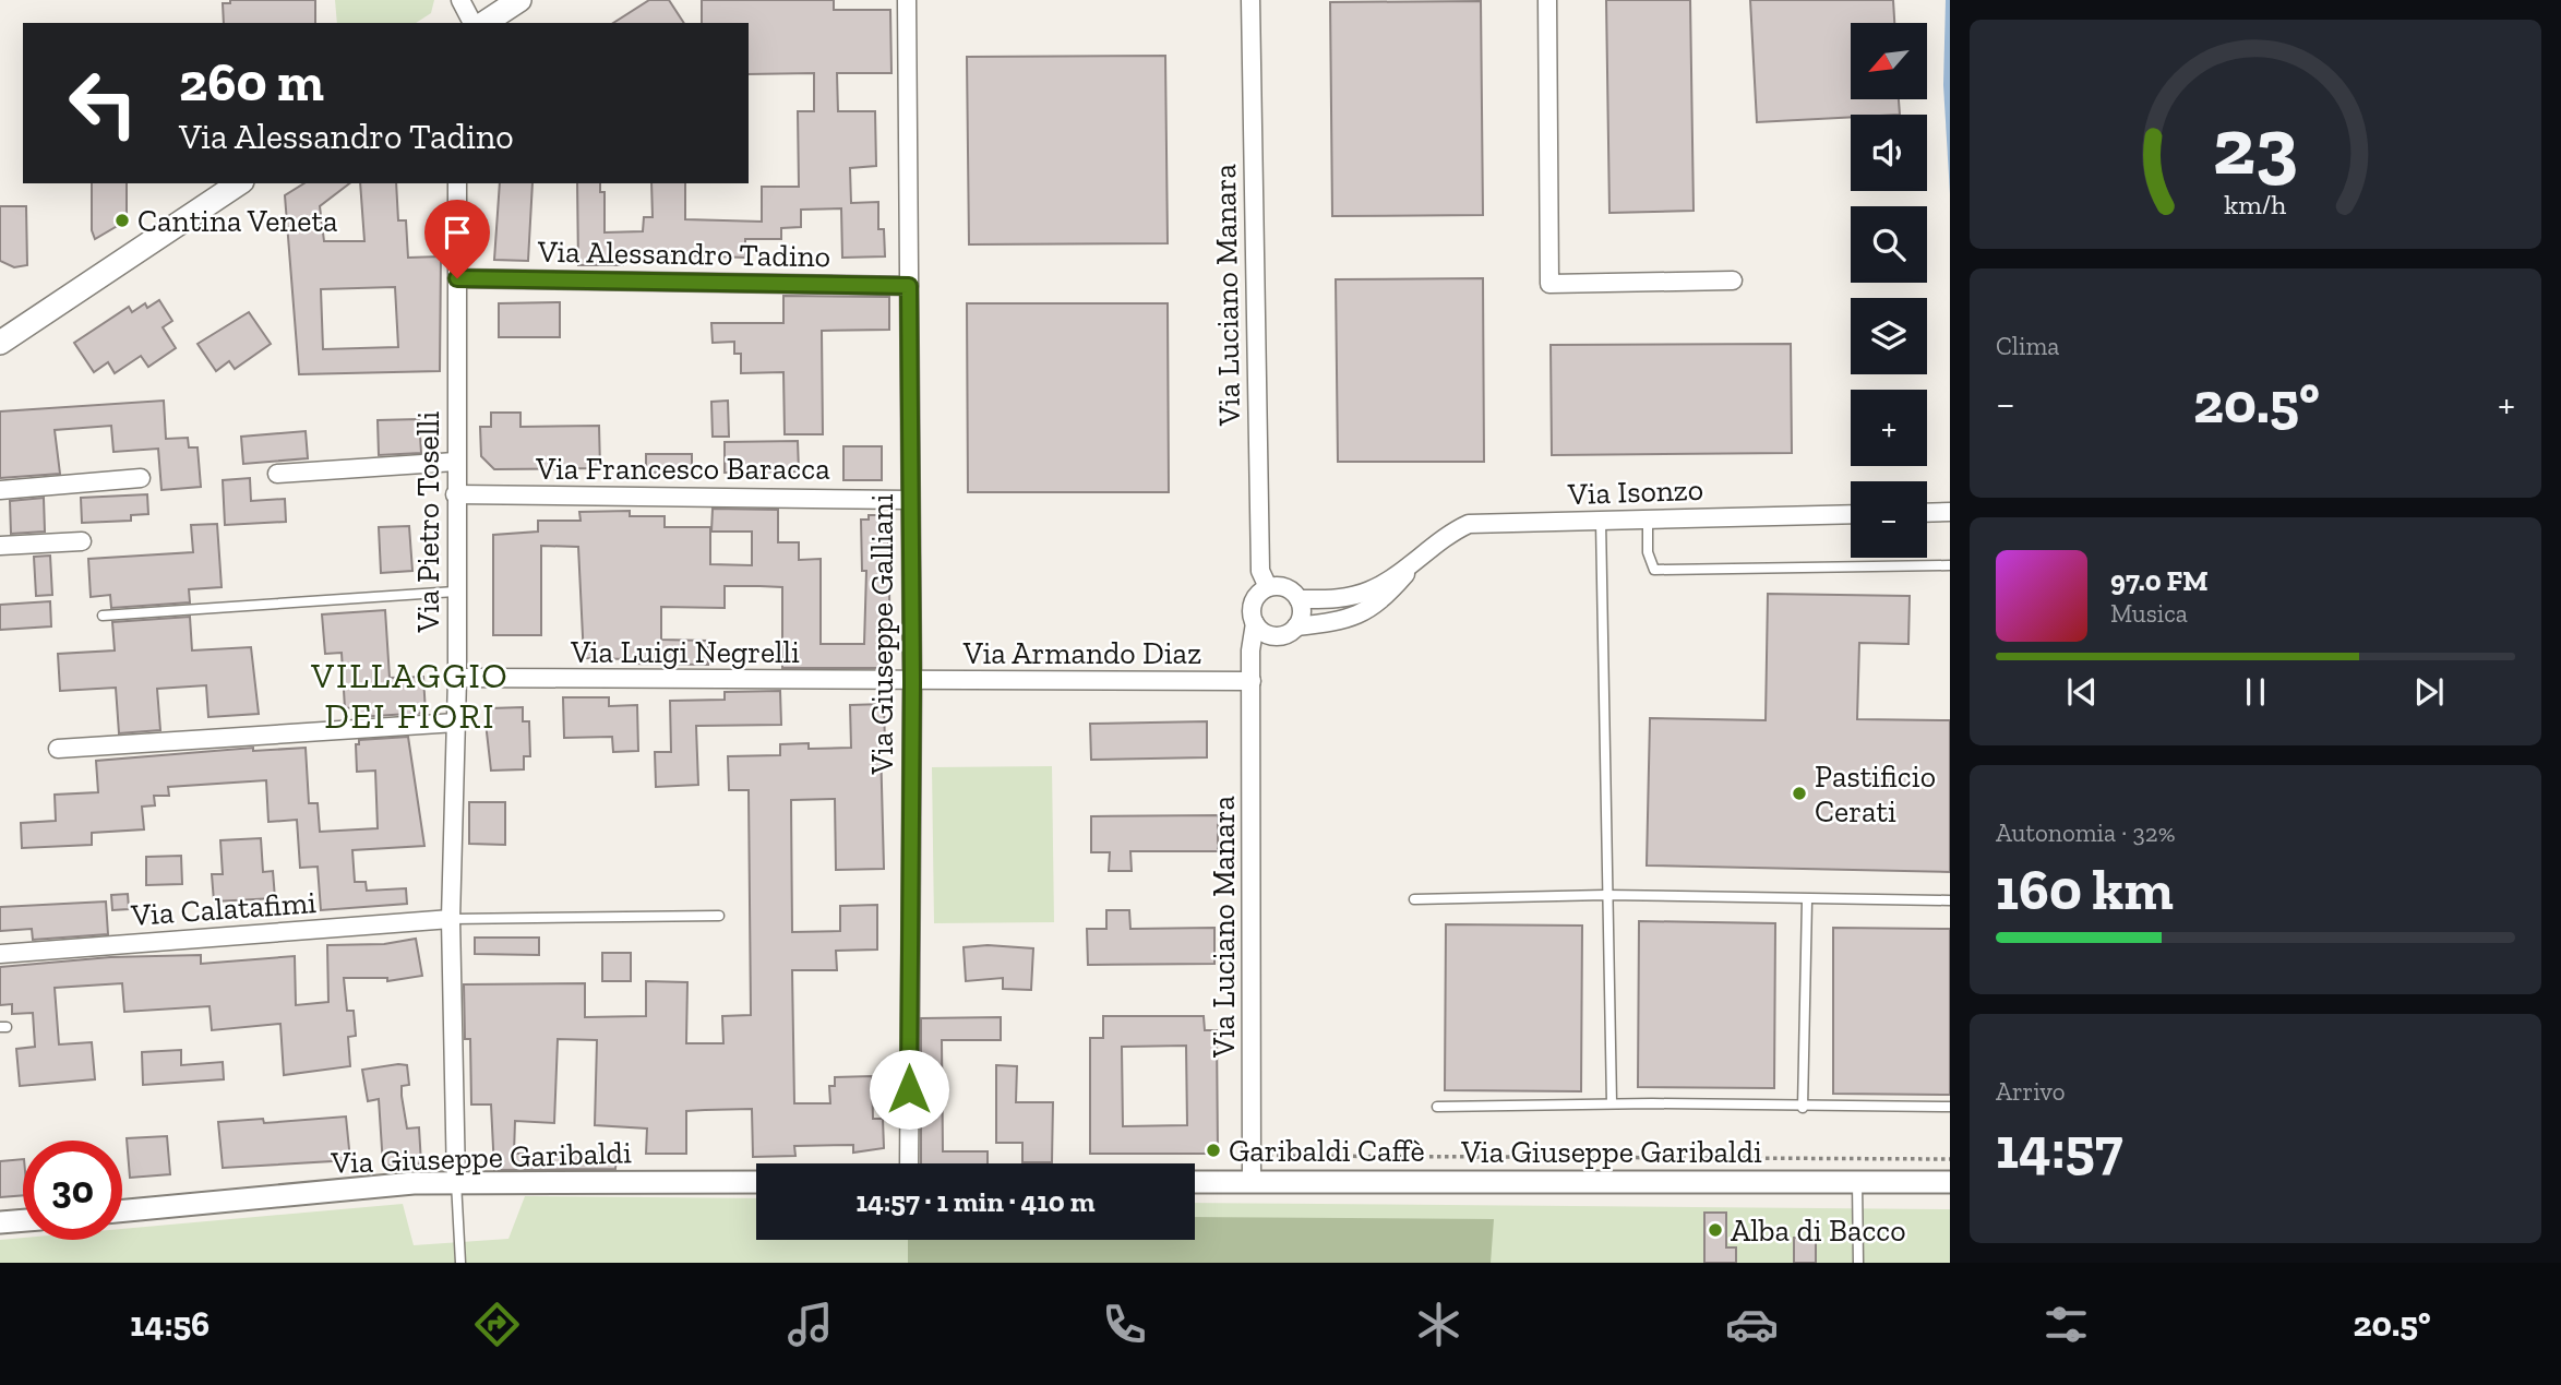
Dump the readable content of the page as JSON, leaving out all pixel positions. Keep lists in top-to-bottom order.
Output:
{
  "streets": {
    "street": [
      "Via Alessandro Tadino",
      "Via Luciano Manara",
      "Via Francesco Baracca",
      "Via Isonzo",
      "Via Pietro Toselli",
      "Via Giuseppe Galliani",
      "Via Luigi Negrelli",
      "Via Armando Diaz",
      "Via Calatafimi",
      "Via Giuseppe Garibaldi"
    ]
  },
  "crossings": [
    ["Via Alessandro Tadino", "Via Pietro Toselli"],
    ["Via Alessandro Tadino", "Via Giuseppe Galliani"],
    ["Via Luciano Manara", "Via Isonzo"],
    ["Via Luciano Manara", "Via Armando Diaz"],
    ["Via Luciano Manara", "Via Giuseppe Garibaldi"],
    ["Via Francesco Baracca", "Via Pietro Toselli"],
    ["Via Francesco Baracca", "Via Giuseppe Galliani"],
    ["Via Pietro Toselli", "Via Luigi Negrelli"],
    ["Via Pietro Toselli", "Via Calatafimi"],
    ["Via Pietro Toselli", "Via Giuseppe Garibaldi"],
    ["Via Giuseppe Galliani", "Via Luigi Negrelli"],
    ["Via Giuseppe Galliani", "Via Armando Diaz"],
    ["Via Luigi Negrelli", "Via Armando Diaz"]
  ],
  "districts": ["VILLAGGIO DEI FIORI"],
  "places": [
    "Cantina Veneta",
    "Pastificio Cerati",
    "Garibaldi Caffè",
    "Alba di Bacco"
  ],
  "north": "bottom left",
  "page": {
    "map_buttons": ["+", "−"],
    "turn": ["260 m", "Via Alessandro Tadino"],
    "tile": [
      "Clima",
      ["Autonomia · 32%", "160 km"],
      ["Arrivo", "14:57"]
    ],
    "heat": ["−", "20.5°", "+"],
    "song": ["97.0 FM", "Musica"],
    "limit": "30",
    "trip": "14:57 · 1 min · 410 m",
    "tabs": ["14:56", "20.5°"],
    "gauge": ["23", "km/h"]
  }
}
